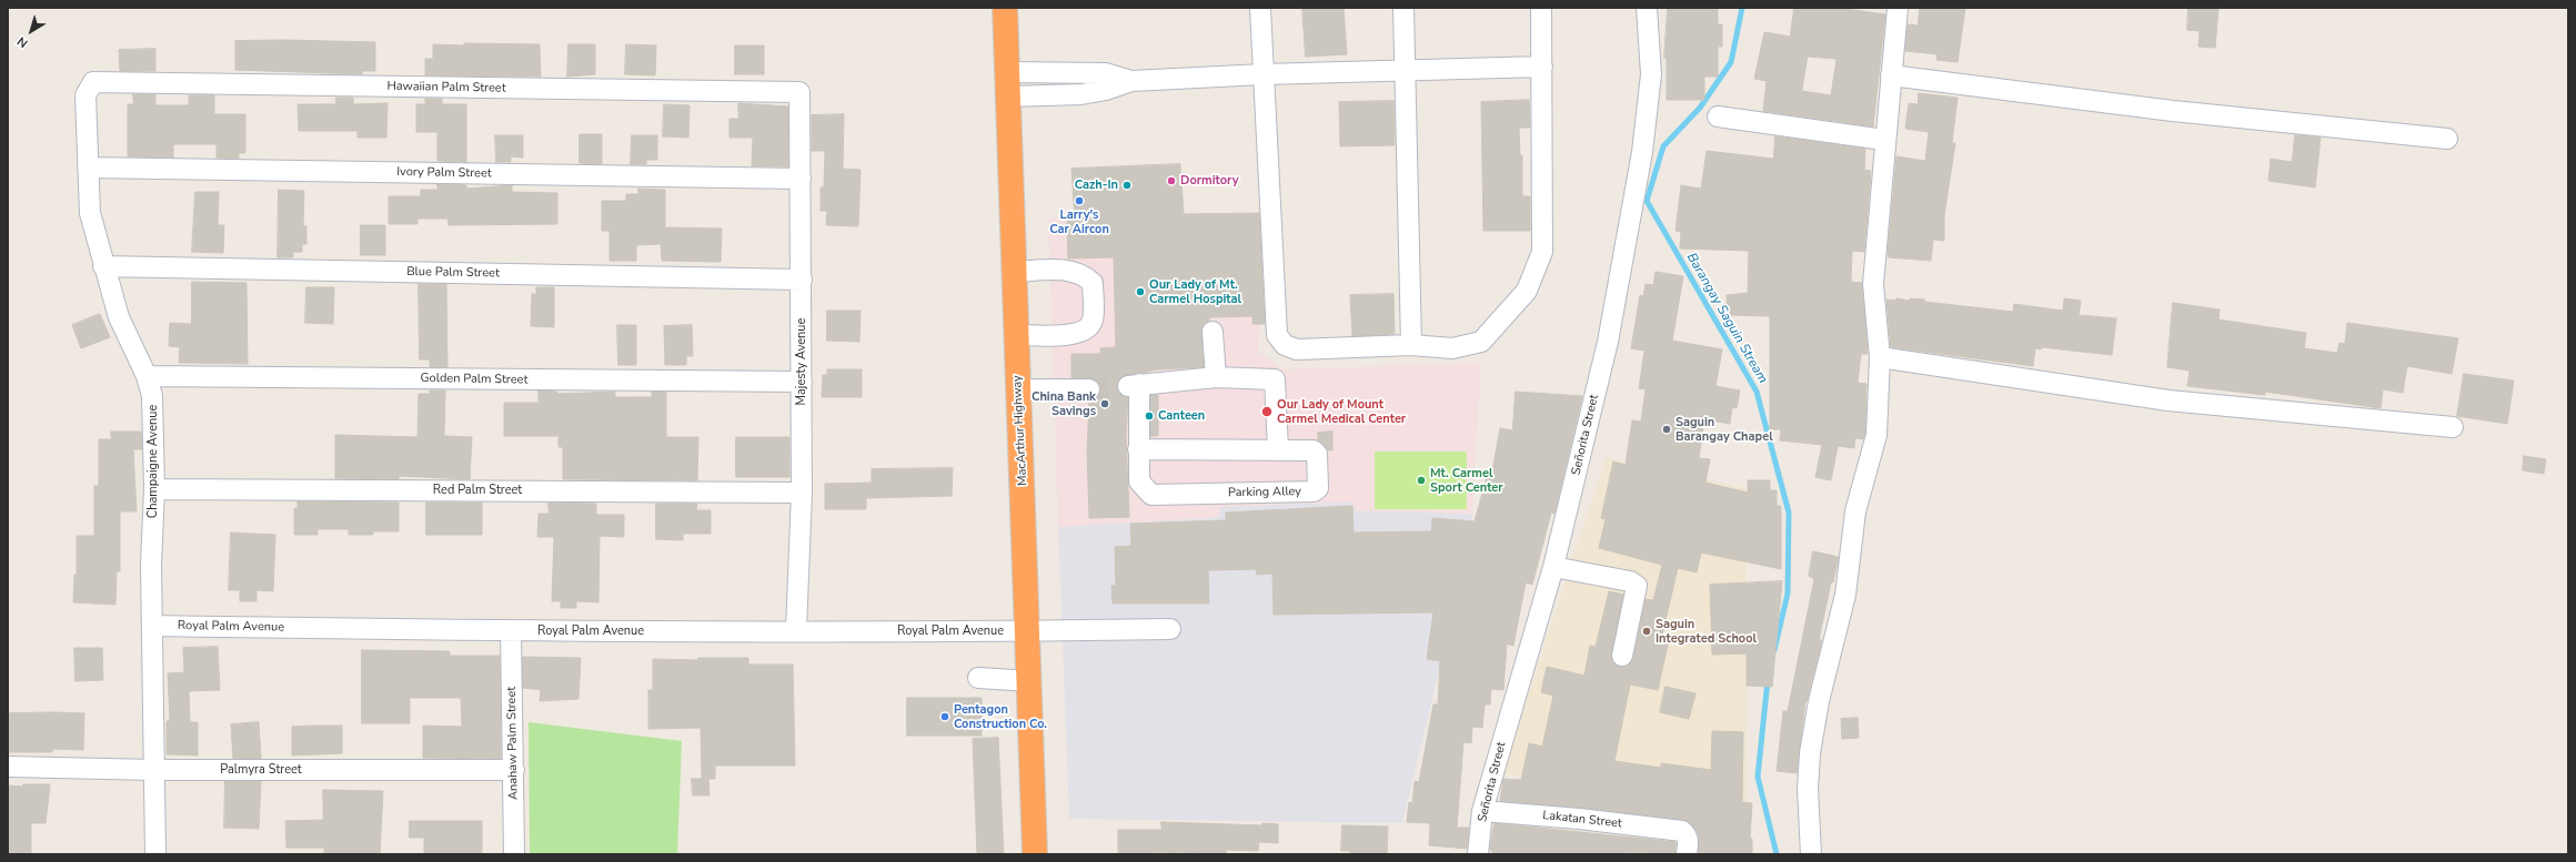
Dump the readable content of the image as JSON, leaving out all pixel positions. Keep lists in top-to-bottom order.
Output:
{
  "streets": {
    "highway": ["MacArthur Highway"],
    "street": [
      "Hawaiian Palm Street",
      "Ivory Palm Street",
      "Blue Palm Street",
      "Majesty Avenue",
      "Golden Palm Street",
      "Señorita Street",
      "Champaigne Avenue",
      "Red Palm Street",
      "Parking Alley",
      "Royal Palm Avenue",
      "Anahaw Palm Street",
      "Palmyra Street",
      "Lakatan Street"
    ]
  },
  "crossings": [
    ["Hawaiian Palm Street", "Majesty Avenue"],
    ["Hawaiian Palm Street", "Champaigne Avenue"],
    ["Ivory Palm Street", "Majesty Avenue"],
    ["Ivory Palm Street", "Champaigne Avenue"],
    ["Blue Palm Street", "Majesty Avenue"],
    ["Blue Palm Street", "Champaigne Avenue"],
    ["Majesty Avenue", "Golden Palm Street"],
    ["Majesty Avenue", "Red Palm Street"],
    ["Majesty Avenue", "Royal Palm Avenue"],
    ["Golden Palm Street", "Champaigne Avenue"],
    ["MacArthur Highway", "Royal Palm Avenue"],
    ["Señorita Street", "Lakatan Street"],
    ["Champaigne Avenue", "Red Palm Street"],
    ["Champaigne Avenue", "Royal Palm Avenue"],
    ["Champaigne Avenue", "Palmyra Street"],
    ["Royal Palm Avenue", "Anahaw Palm Street"],
    ["Anahaw Palm Street", "Palmyra Street"]
  ],
  "water": ["Barangay Saguin Stream"],
  "places": [
    "Dormitory",
    "Cazh-In",
    "Larry's Car Aircon",
    "Our Lady of Mt. Carmel Hospital",
    "China Bank Savings",
    "Our Lady of Mount Carmel Medical Center",
    "Canteen",
    "Saguin Barangay Chapel",
    "Mt. Carmel Sport Center",
    "Saguin Integrated School",
    "Pentagon Construction Co."
  ],
  "north": "bottom left"
}
